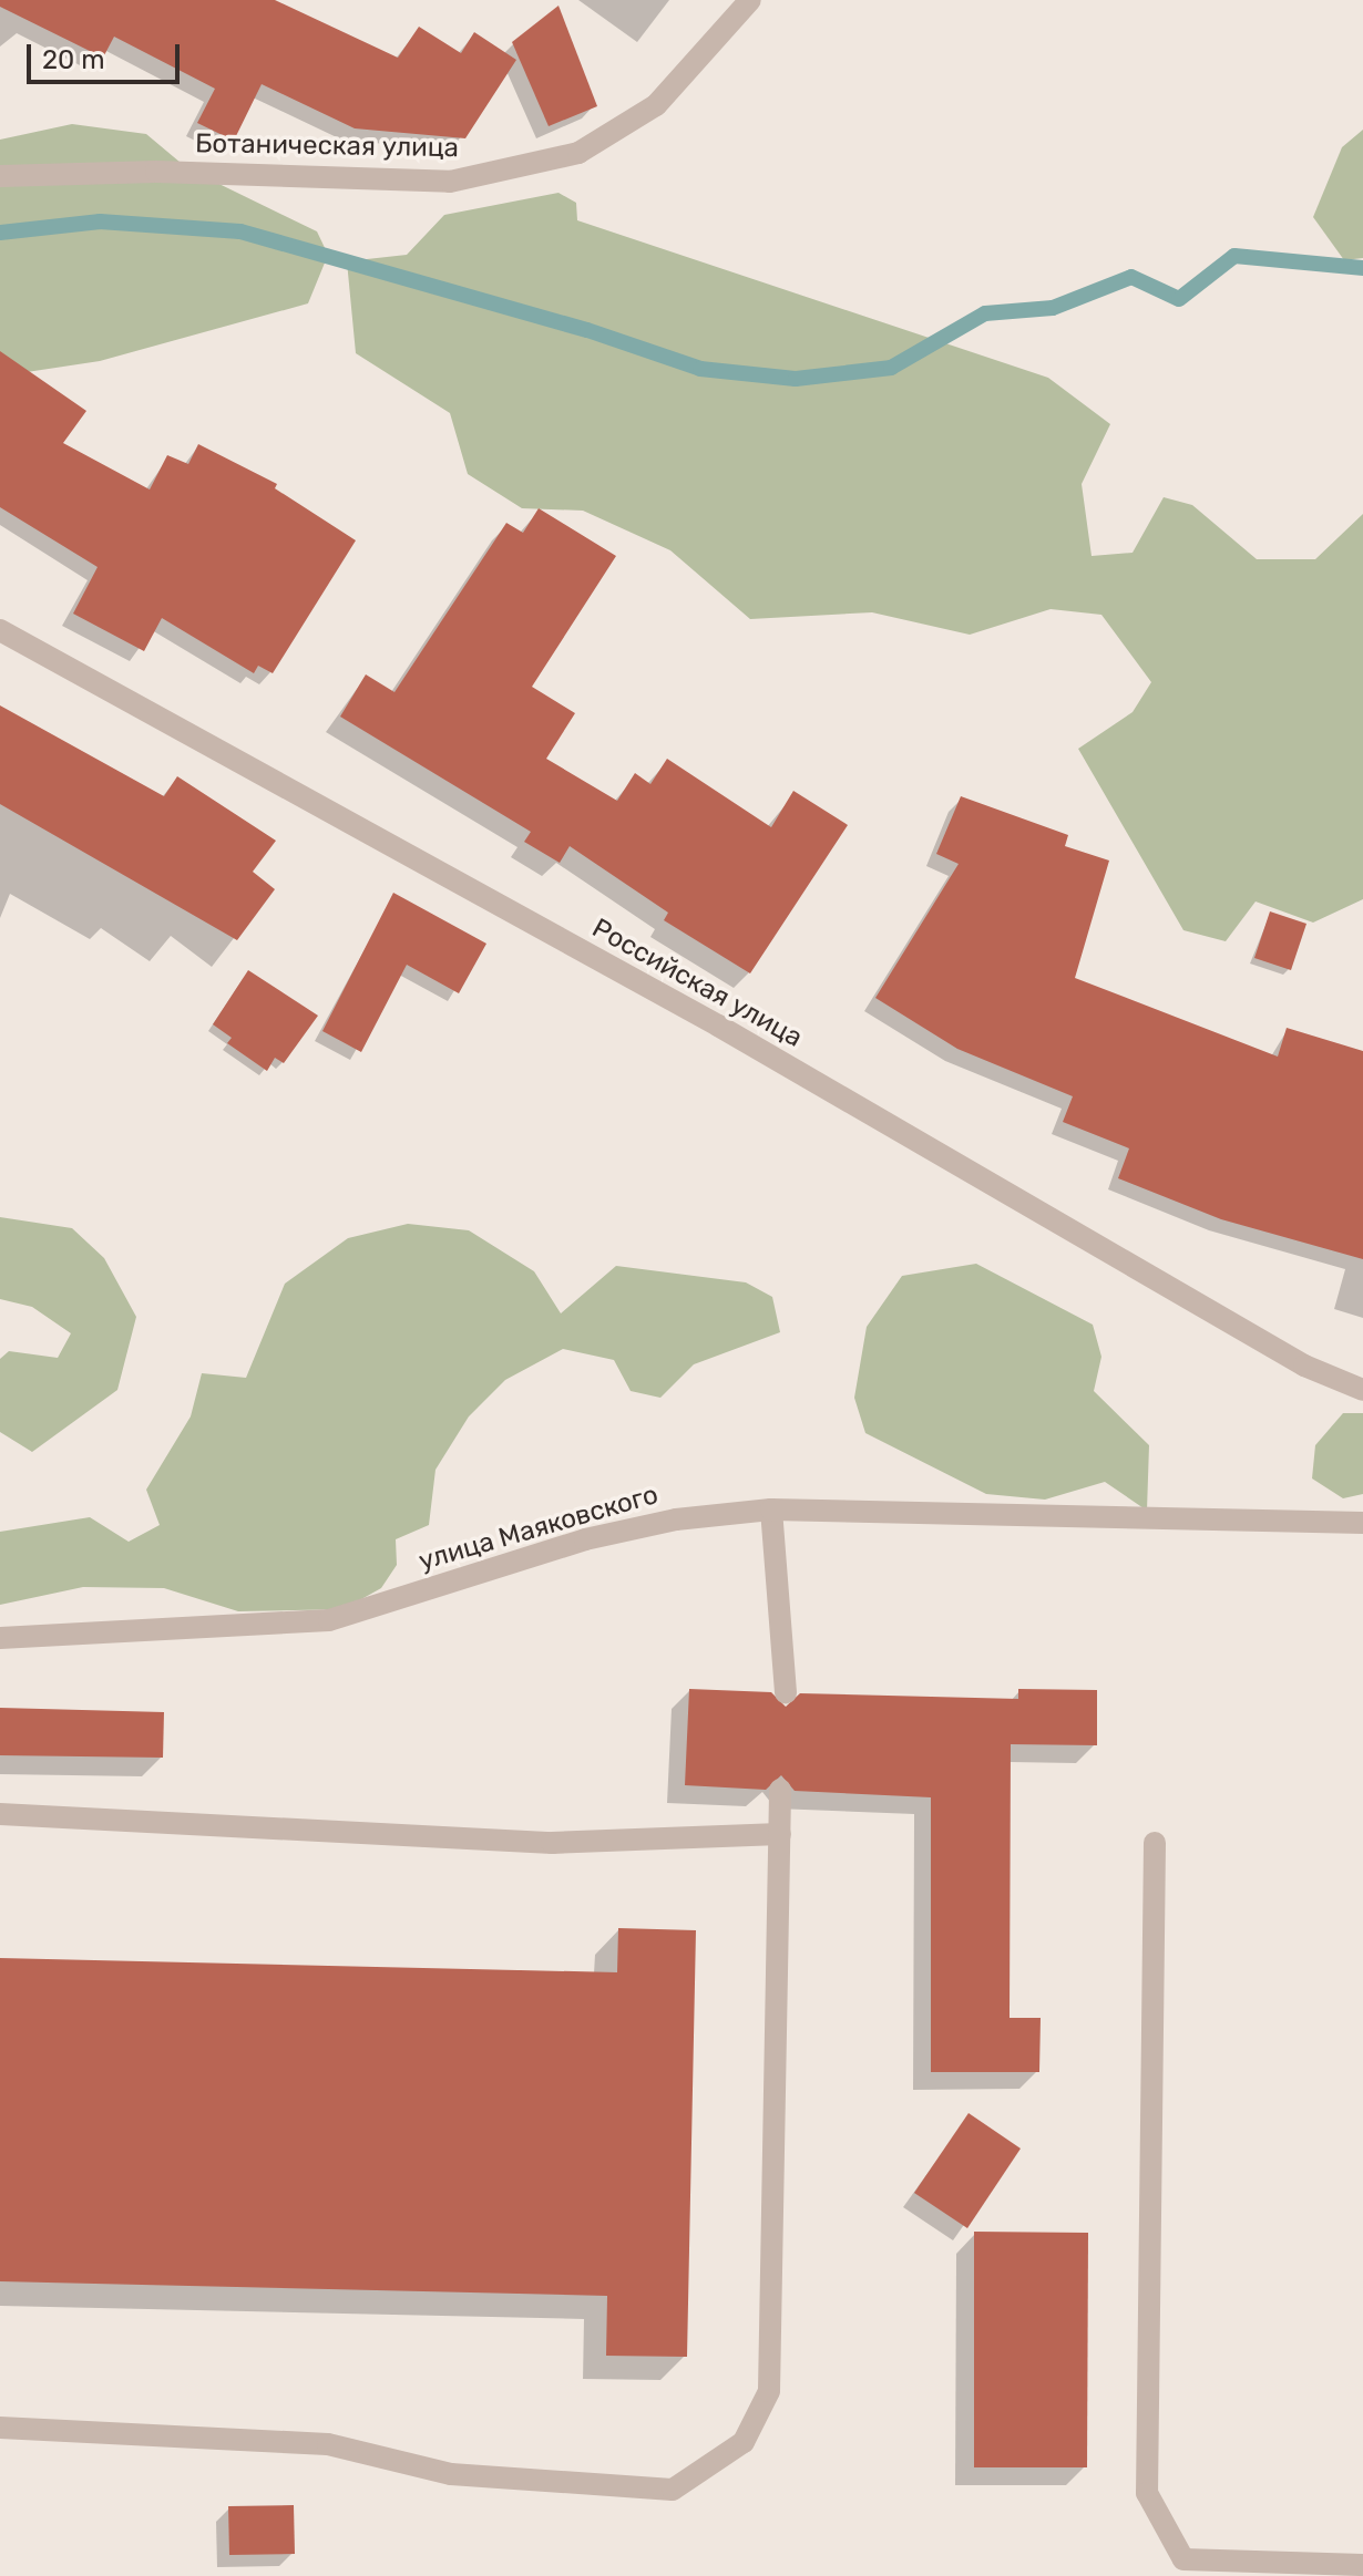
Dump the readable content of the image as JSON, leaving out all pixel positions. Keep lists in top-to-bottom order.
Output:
{
  "streets": {
    "street": ["Ботаническая улица", "Российская улица", "улица Маяковского"]
  },
  "scale_bar": "20 m"
}
